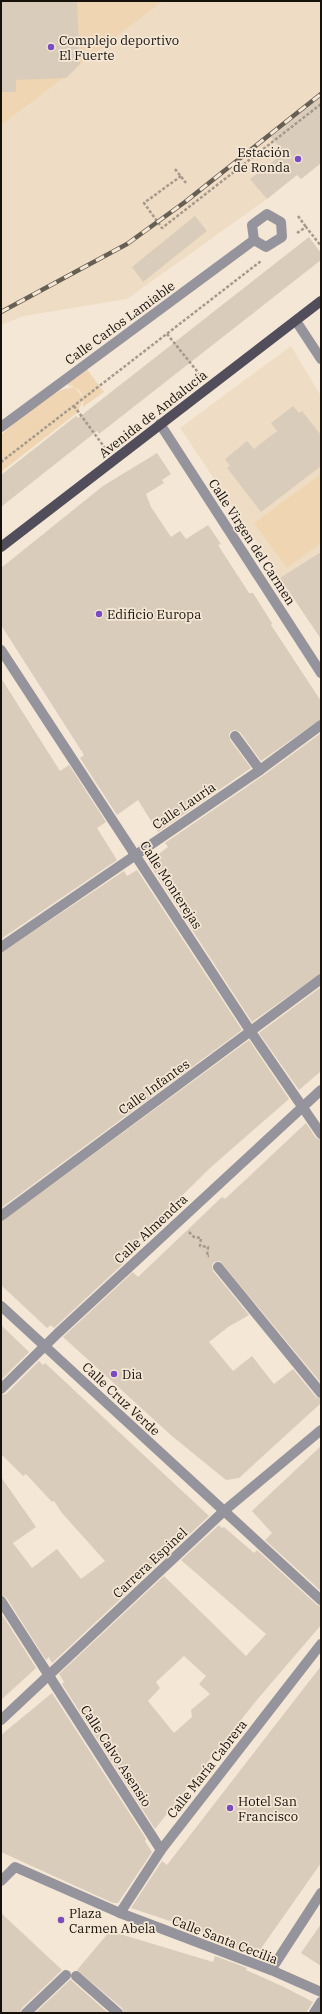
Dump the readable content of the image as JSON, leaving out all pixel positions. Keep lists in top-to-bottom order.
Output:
{
  "streets": {
    "main road": ["Avenida de Andalucía"],
    "street": [
      "Calle Carlos Lamiable",
      "Calle Virgen del Carmen",
      "Calle Lauría",
      "Calle Monterejas",
      "Calle Infantes",
      "Calle Almendra",
      "Calle Cruz Verde",
      "Carrera Espinel",
      "Calle Calvo Asensio",
      "Calle María Cabrera",
      "Calle Santa Cecilia"
    ]
  },
  "crossings": [
    ["Avenida de Andalucía", "Calle Virgen del Carmen"],
    ["Calle Lauría", "Calle Monterejas"],
    ["Calle Monterejas", "Calle Infantes"],
    ["Calle Monterejas", "Calle Almendra"],
    ["Calle Almendra", "Calle Cruz Verde"],
    ["Calle Cruz Verde", "Carrera Espinel"],
    ["Carrera Espinel", "Calle Calvo Asensio"],
    ["Calle Calvo Asensio", "Calle María Cabrera"],
    ["Calle María Cabrera", "Calle Santa Cecilia"]
  ],
  "places": [
    "Complejo deportivo El Fuerte",
    "Estación de Ronda",
    "Edificio Europa",
    "Dia",
    "Hotel San Francisco",
    "Plaza Carmen Abela"
  ]
}
